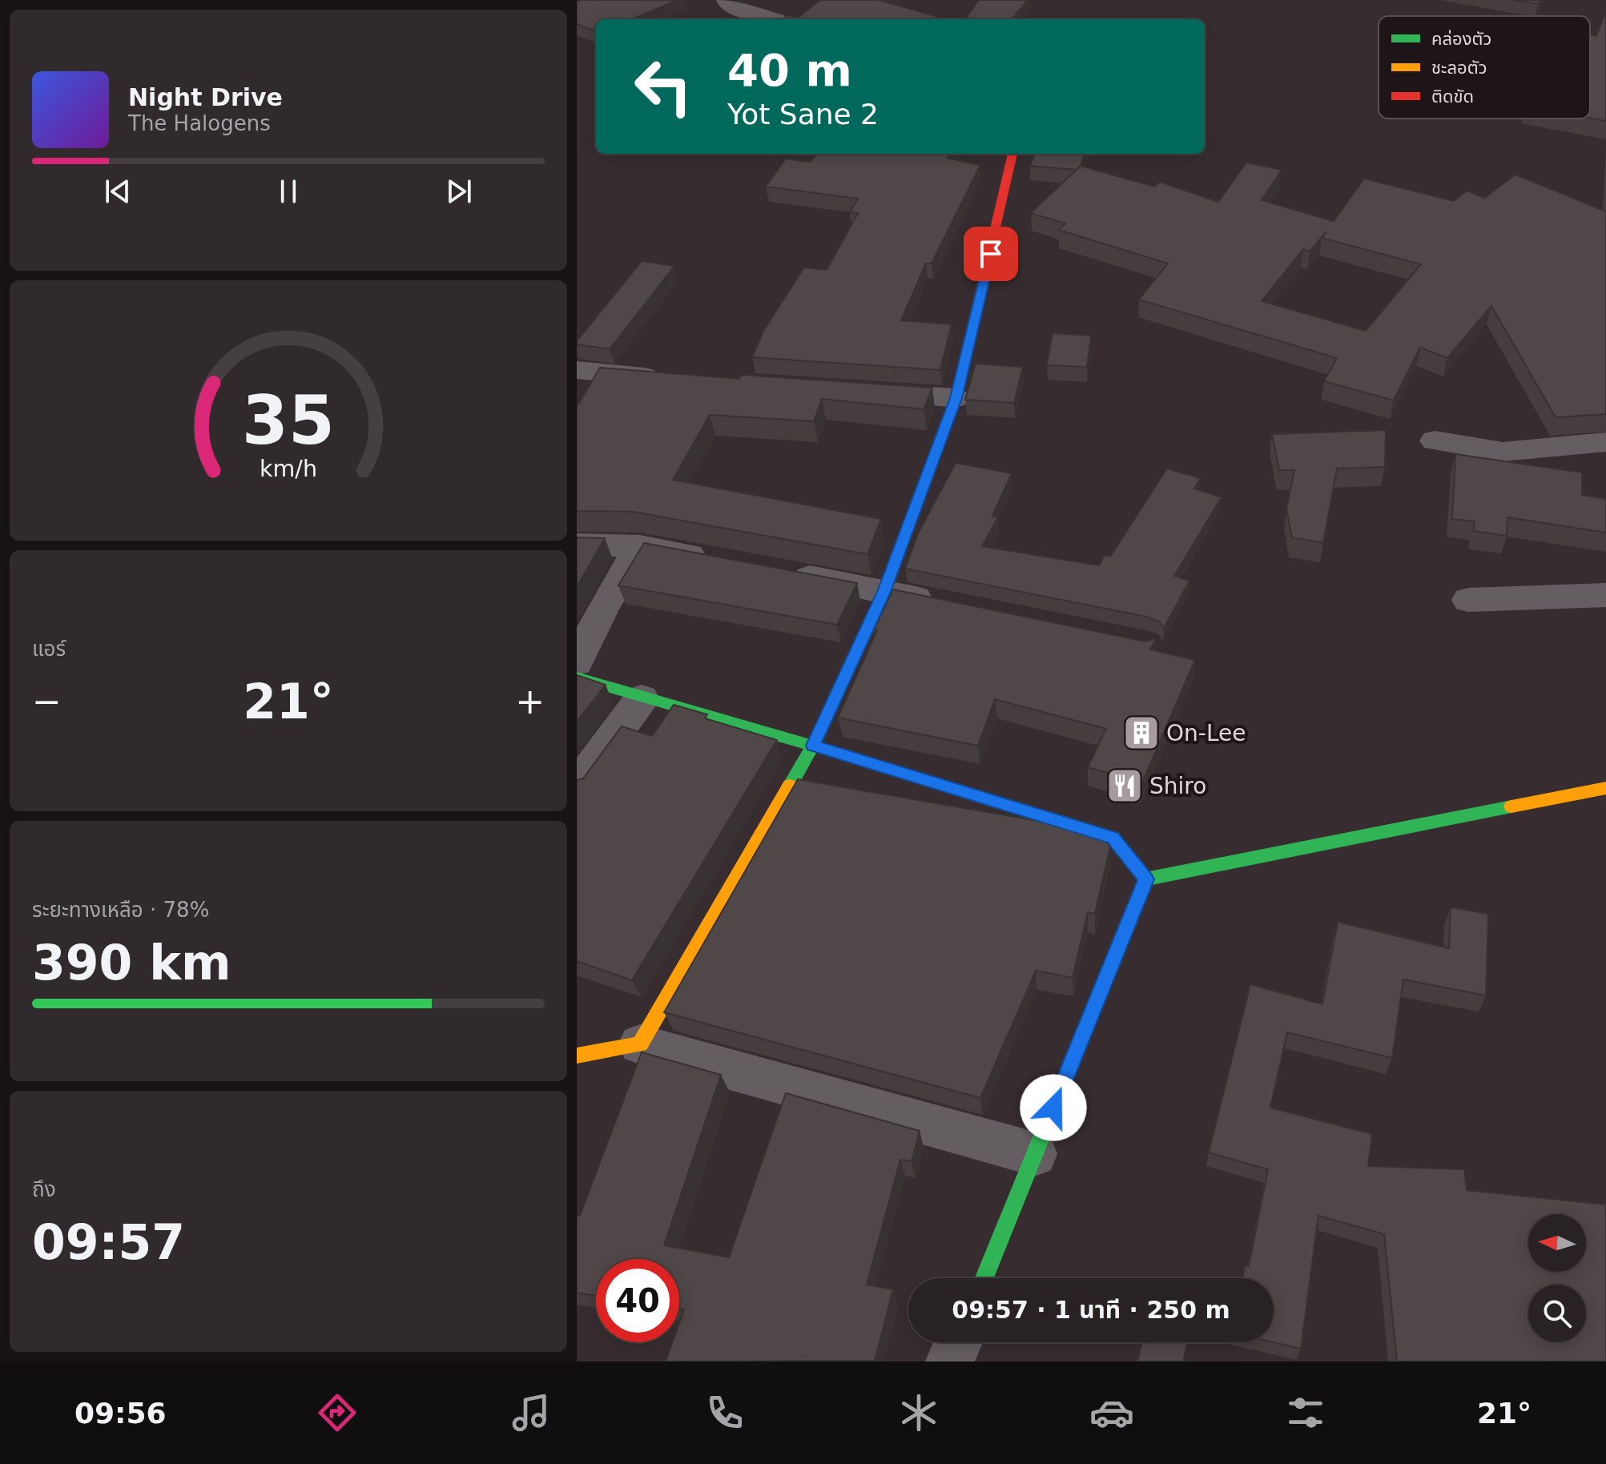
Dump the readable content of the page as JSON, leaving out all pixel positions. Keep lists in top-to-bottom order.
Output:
{
  "places": {
    "building": ["On-Lee"],
    "restaurant": ["Shiro"]
  },
  "legend": ["คล่องตัว", "ชะลอตัว", "ติดขัด"],
  "north": "left",
  "page": {
    "turn": ["40 m", "Yot Sane 2"],
    "song": ["Night Drive", "The Halogens"],
    "tile": [
      "แอร์",
      ["ระยะทางเหลือ · 78%", "390 km"],
      ["ถึง", "09:57"]
    ],
    "heat": ["−", "21°", "+"],
    "limit": "40",
    "trip": "09:57 · 1 นาที · 250 m",
    "tabs": ["09:56", "21°"],
    "gauge": ["35", "km/h"]
  }
}
